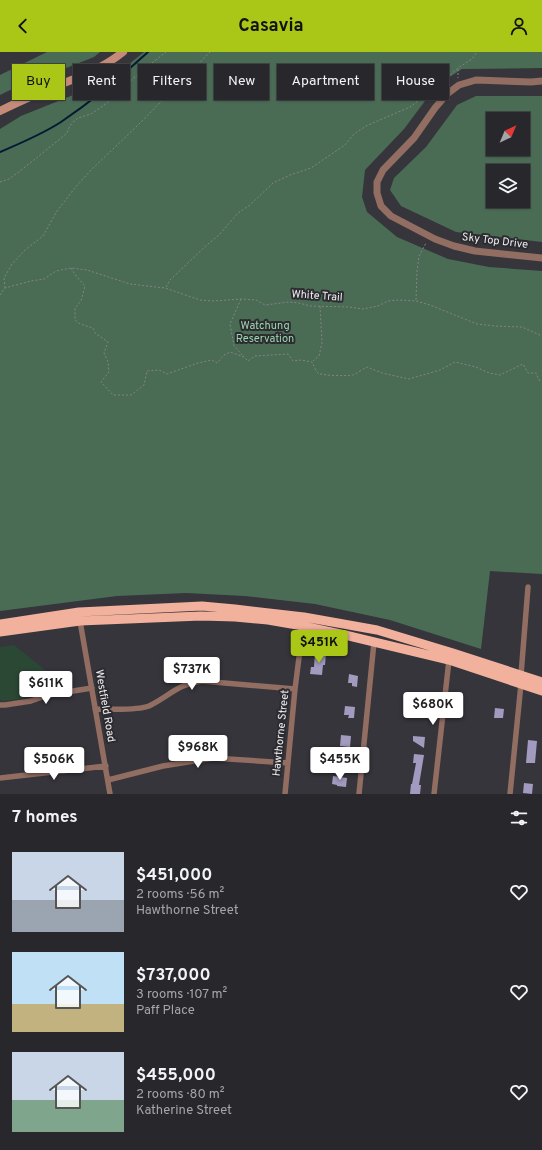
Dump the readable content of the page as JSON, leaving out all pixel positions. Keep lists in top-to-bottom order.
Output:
{
  "streets": {
    "street": ["Sky Top Drive", "Westfield Road", "Hawthorne Street"],
    "path": ["White Trail"]
  },
  "parks": ["Watchung Reservation"],
  "north": "top right",
  "page": {
    "header": "Casavia",
    "chip": [
      "Buy",
      "Rent",
      "Filters",
      "New",
      "Apartment",
      "House"
    ],
    "price": [
      "$451K",
      "$737K",
      "$611K",
      "$680K",
      "$968K",
      "$506K",
      "$455K"
    ],
    "heading": "7 homes",
    "list": [
      {
        "name": "$451,000",
        "note": "2 rooms · 56 m² · Hawthorne Street"
      },
      {
        "name": "$737,000",
        "note": "3 rooms · 107 m² · Paff Place"
      },
      {
        "name": "$455,000",
        "note": "2 rooms · 80 m² · Katherine Street"
      }
    ]
  }
}
